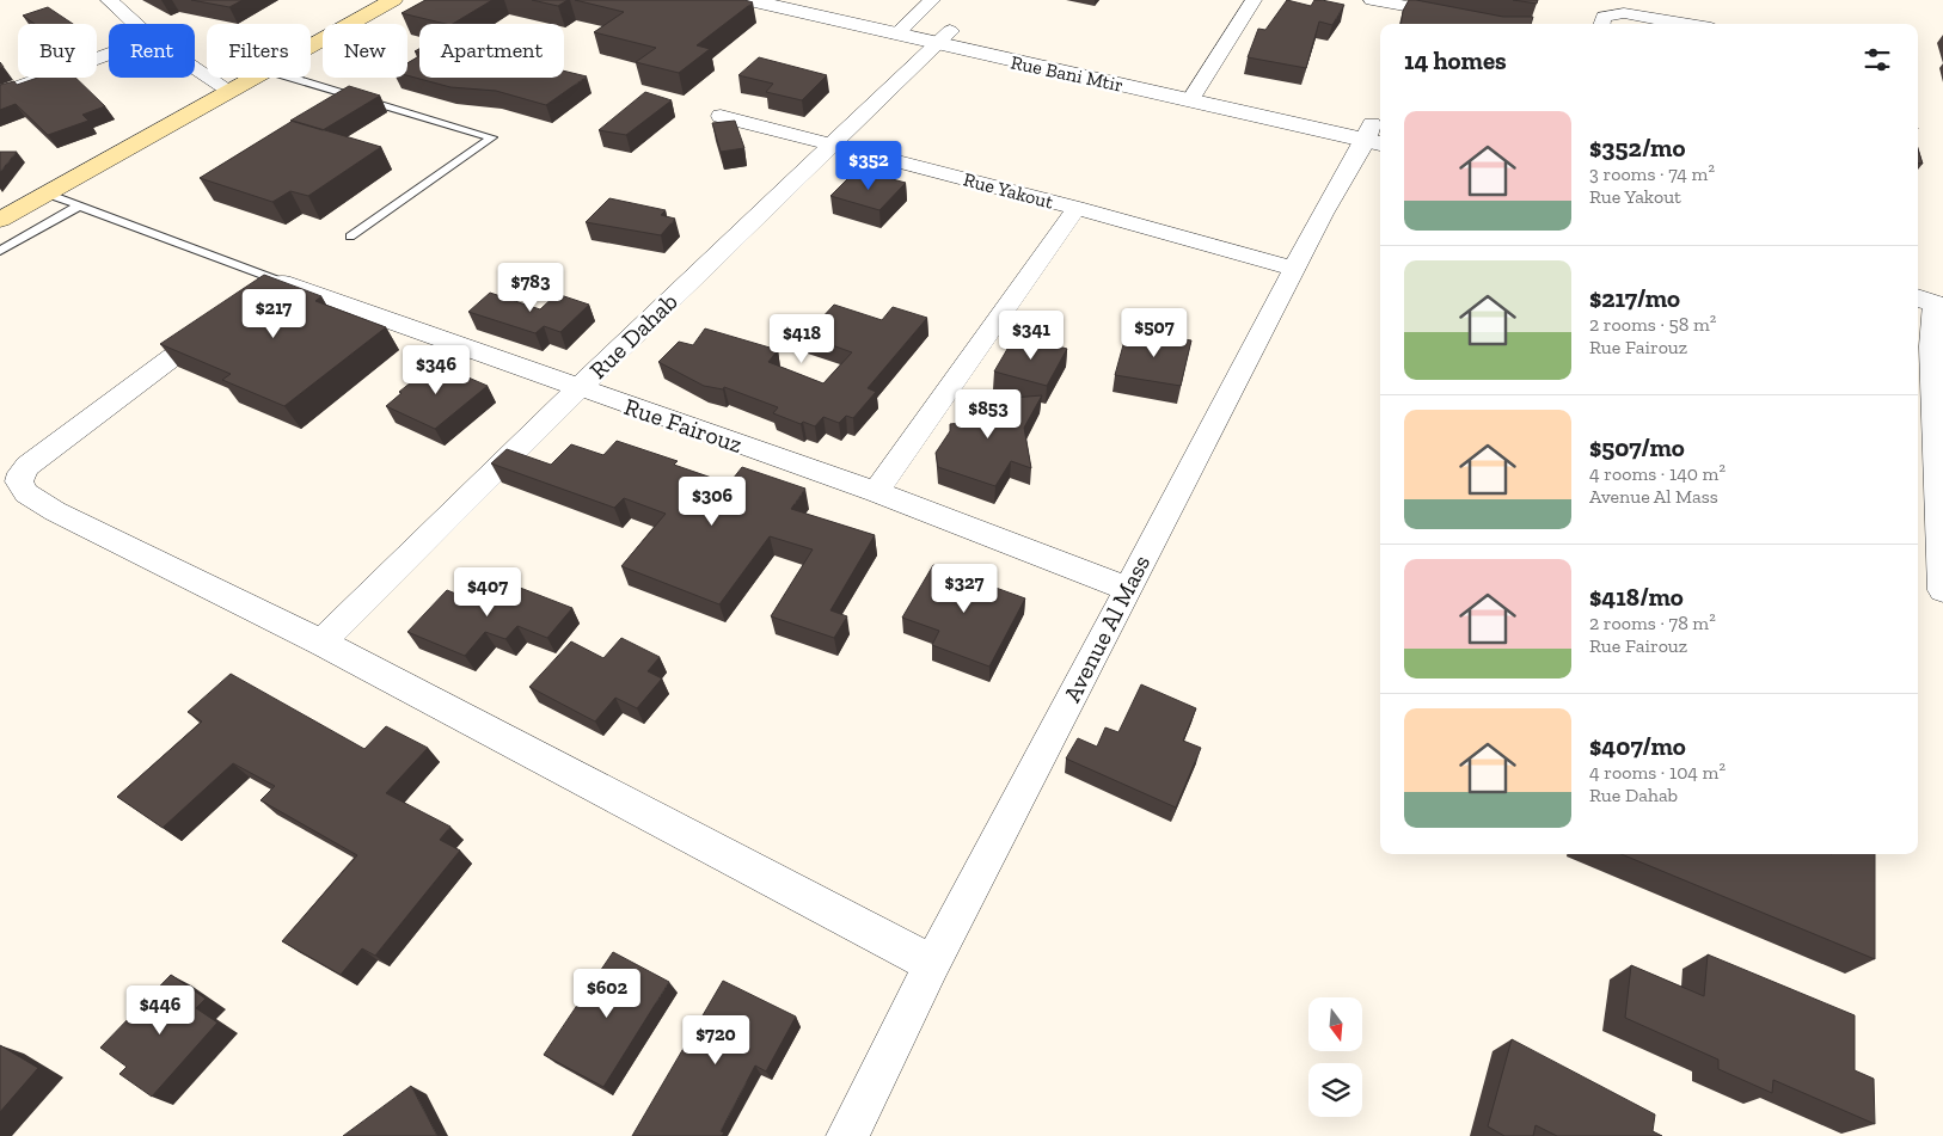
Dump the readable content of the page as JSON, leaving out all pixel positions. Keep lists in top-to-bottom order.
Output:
{
  "streets": {
    "street": [
      "Rue Bani Mtir",
      "Rue Yakout",
      "Rue Dahab",
      "Rue Fairouz",
      "Avenue Al Mass"
    ]
  },
  "crossings": [
    ["Rue Bani Mtir", "Rue Dahab"],
    ["Rue Bani Mtir", "Avenue Al Mass"],
    ["Rue Yakout", "Rue Dahab"],
    ["Rue Yakout", "Avenue Al Mass"],
    ["Rue Dahab", "Rue Fairouz"],
    ["Rue Fairouz", "Avenue Al Mass"]
  ],
  "north": "bottom",
  "page": {
    "chip": [
      "Buy",
      "Rent",
      "Filters",
      "New",
      "Apartment"
    ],
    "heading": "14 homes",
    "list": [
      {
        "name": "$352/mo",
        "note": "3 rooms · 74 m² · Rue Yakout"
      },
      {
        "name": "$217/mo",
        "note": "2 rooms · 58 m² · Rue Fairouz"
      },
      {
        "name": "$507/mo",
        "note": "4 rooms · 140 m² · Avenue Al Mass"
      },
      {
        "name": "$418/mo",
        "note": "2 rooms · 78 m² · Rue Fairouz"
      },
      {
        "name": "$407/mo",
        "note": "4 rooms · 104 m² · Rue Dahab"
      }
    ],
    "price": [
      "$352",
      "$783",
      "$217",
      "$507",
      "$341",
      "$418",
      "$346",
      "$853",
      "$306",
      "$327",
      "$407",
      "$602",
      "$446",
      "$720"
    ]
  }
}
